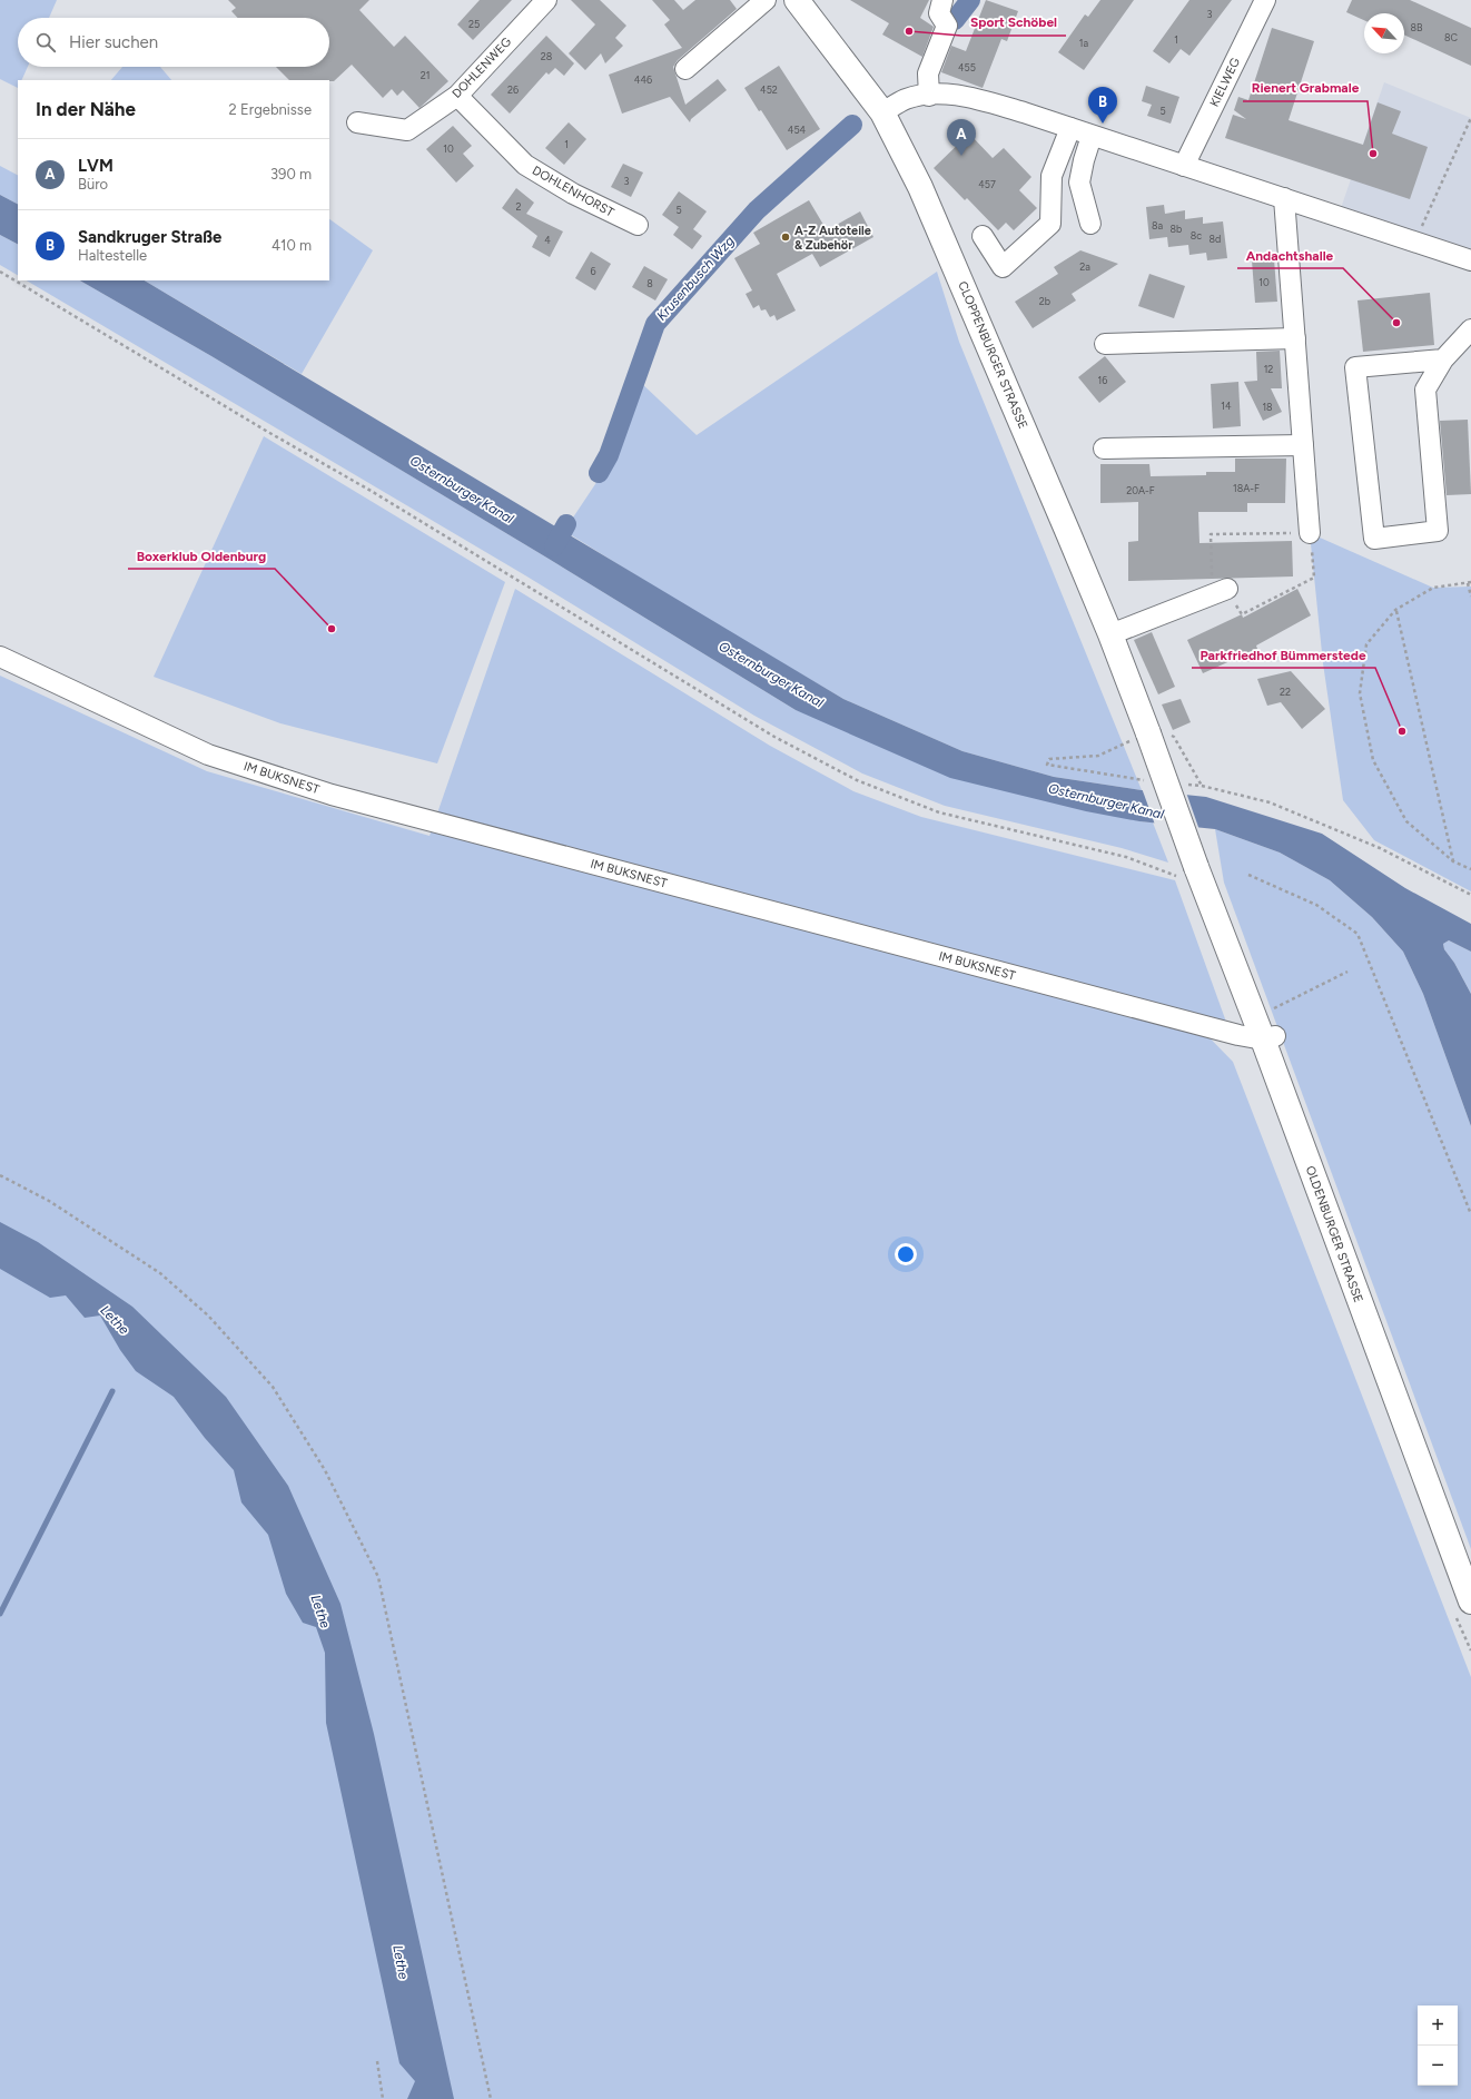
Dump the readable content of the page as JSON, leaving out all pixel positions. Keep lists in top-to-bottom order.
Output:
{
  "streets": {
    "main road": ["CLOPPENBURGER STRASSE", "OLDENBURGER STRASSE"],
    "street": [
      "DOHLENWEG",
      "KIELWEG",
      "DOHLENHORST",
      "IM BUKSNEST"
    ]
  },
  "crossings": [
    ["DOHLENWEG", "DOHLENHORST"],
    ["CLOPPENBURGER STRASSE", "OLDENBURGER STRASSE"],
    ["IM BUKSNEST", "OLDENBURGER STRASSE"]
  ],
  "water": ["Krusenbusch Wzg", "Osternburger Kanal", "Lethe"],
  "places": [
    "Sport Schöbel",
    "Rienert Grabmale",
    "A-Z Autoteile & Zubehör",
    "Andachtshalle",
    "Boxerklub Oldenburg",
    "Parkfriedhof Bümmerstede"
  ],
  "house_numbers": [
    "3",
    "25",
    "8B",
    "8C",
    "1",
    "1a",
    "28",
    "455",
    "21",
    "446",
    "26",
    "452",
    "5",
    "454",
    "1",
    "10",
    "3",
    "457",
    "2",
    "5",
    "8a",
    "8b",
    "8c",
    "8d",
    "4",
    "2a",
    "6",
    "10",
    "8",
    "2b",
    "12",
    "16",
    "14",
    "18",
    "18A-F",
    "20A-F",
    "22"
  ],
  "north": "top left",
  "page": {
    "search": "Hier suchen",
    "heading": ["In der Nähe", "2 Ergebnisse"],
    "pins": ["B", "A"],
    "list": [
      {
        "mark": "A",
        "name": "LVM",
        "note": "Büro",
        "value": "390 m"
      },
      {
        "mark": "B",
        "name": "Sandkruger Straße",
        "note": "Haltestelle",
        "value": "410 m"
      }
    ],
    "map_buttons": ["+", "−"]
  }
}
